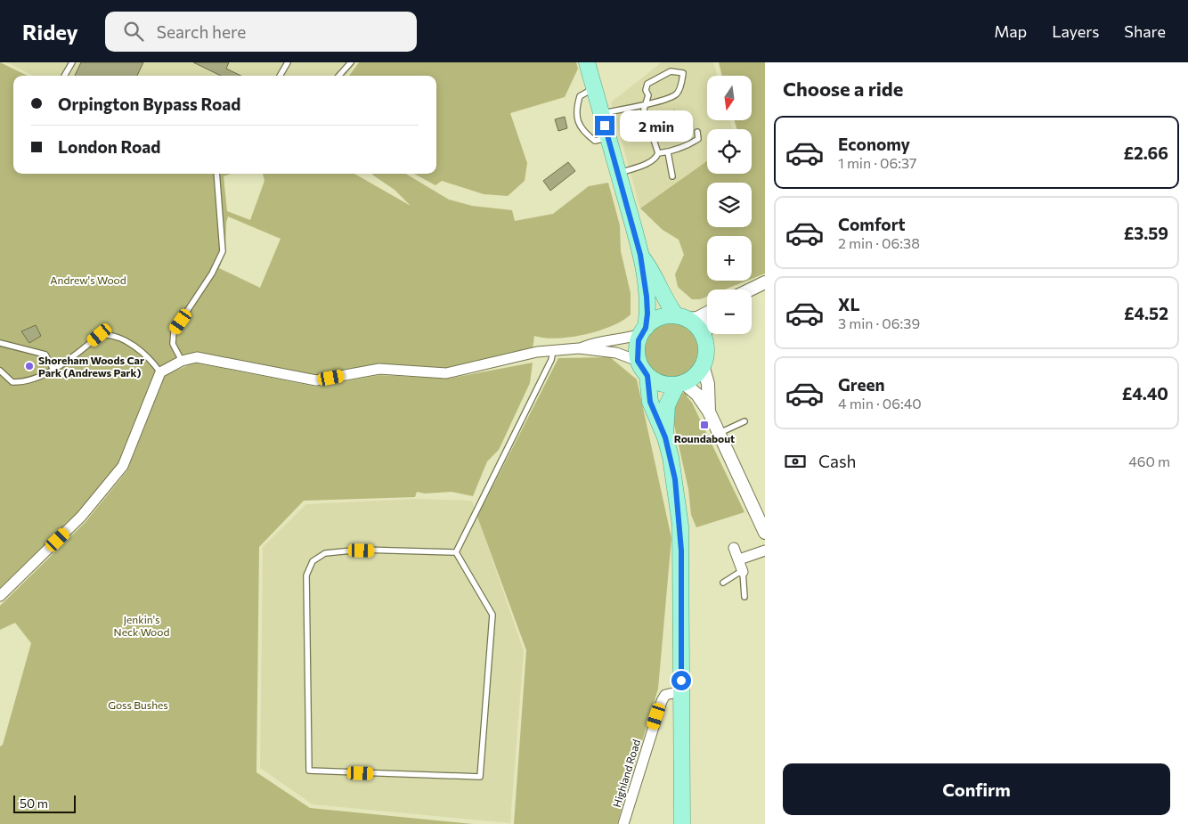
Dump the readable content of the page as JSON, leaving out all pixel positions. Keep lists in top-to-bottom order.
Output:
{
  "streets": {
    "street": ["Highland Road"]
  },
  "parks": ["Andrew's Wood", "Jenkin's Neck Wood", "Goss Bushes"],
  "places": {
    "other": ["Shoreham Woods Car Park (Andrews Park)"],
    "transit": ["Roundabout"]
  },
  "scale_bar": "50 m",
  "north": "bottom",
  "page": {
    "header": "Ridey",
    "search": "Search here",
    "nav": ["Map", "Layers", "Share"],
    "heading": "Choose a ride",
    "map_buttons": ["+", "−"],
    "banner": ["Orpington Bypass Road", "London Road"],
    "bubble": "2 min",
    "list": [
      {
        "name": "Economy",
        "note": "1 min · 06:37",
        "value": "£2.66"
      },
      {
        "name": "Comfort",
        "note": "2 min · 06:38",
        "value": "£3.59"
      },
      {
        "name": "XL",
        "note": "3 min · 06:39",
        "value": "£4.52"
      },
      {
        "name": "Green",
        "note": "4 min · 06:40",
        "value": "£4.40"
      }
    ],
    "pay": ["Cash", "460 m"],
    "buttons": "Confirm",
    "scale": "50 m"
  }
}
